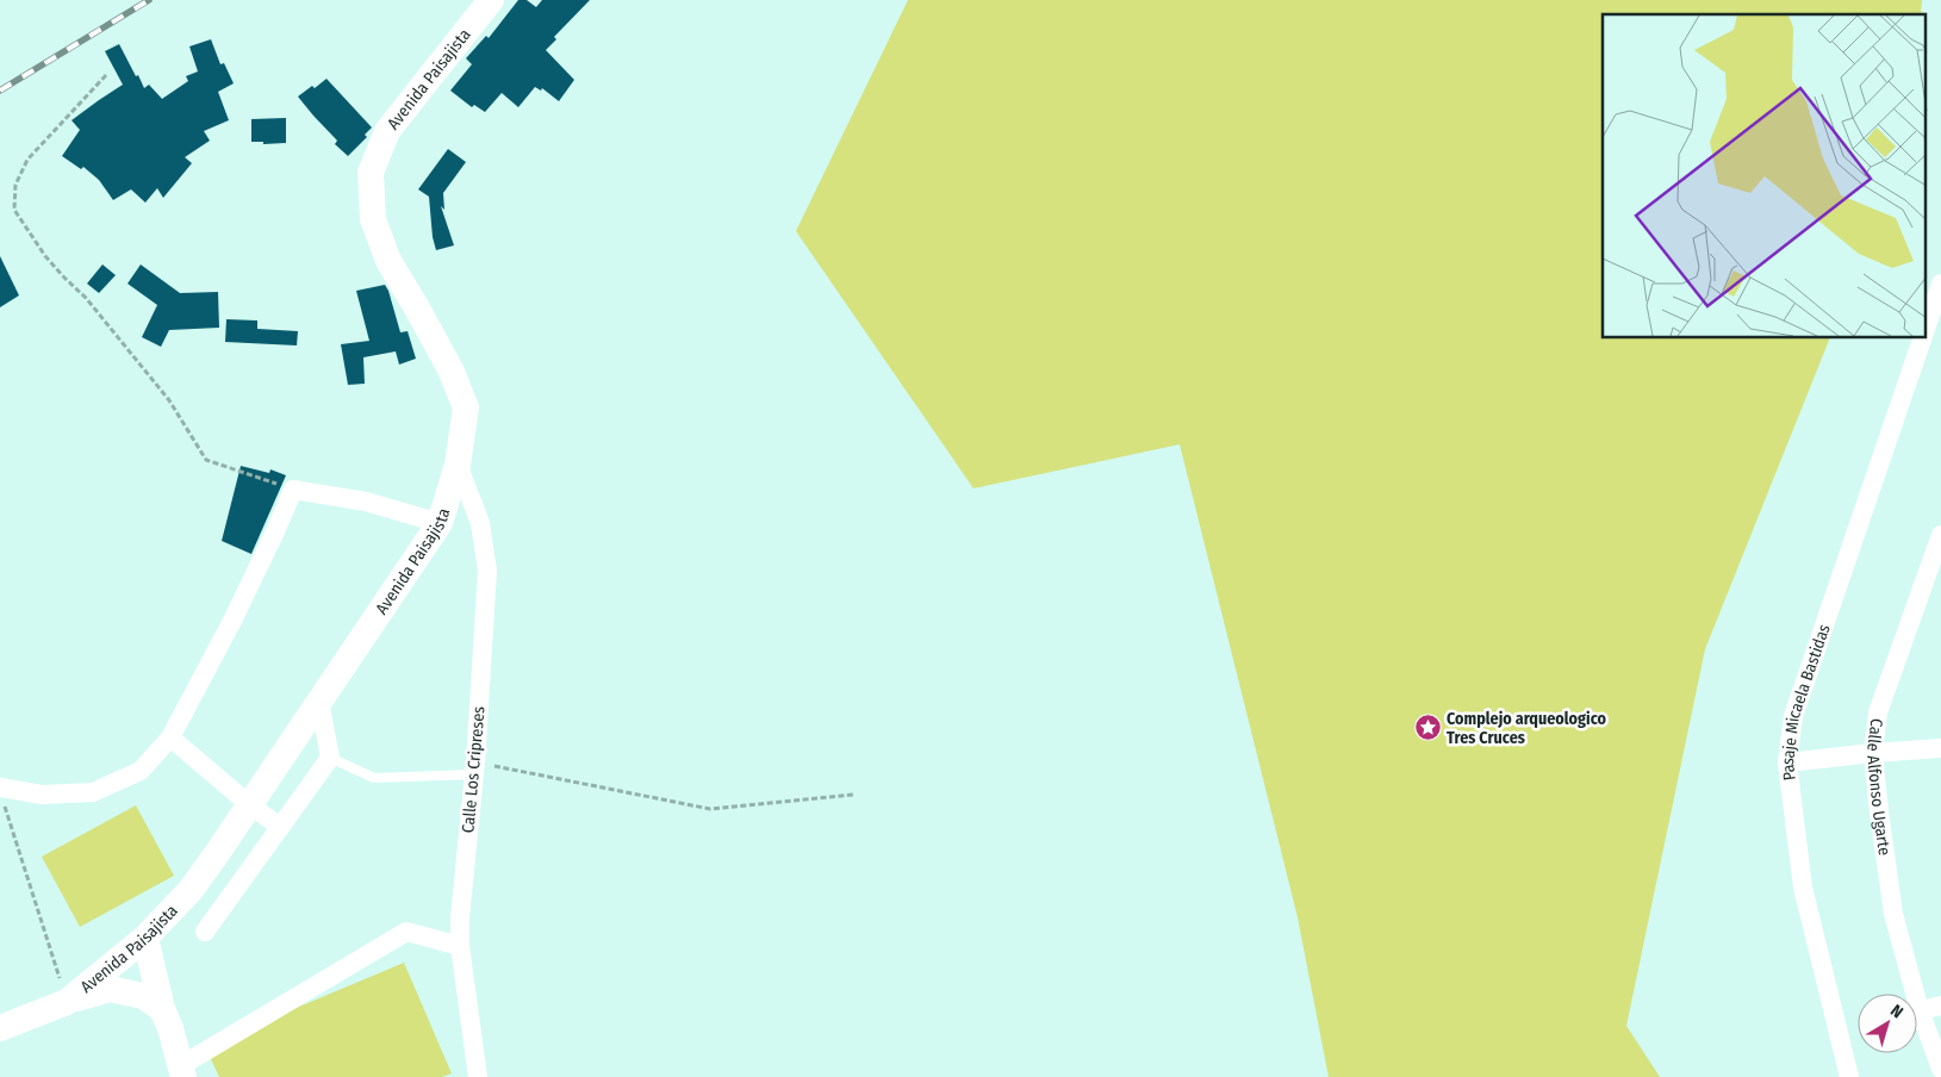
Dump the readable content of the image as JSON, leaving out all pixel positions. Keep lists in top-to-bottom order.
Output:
{
  "streets": {
    "main road": ["Avenida Paisajista"],
    "street": ["Pasaje Micaela Bastidas", "Calle Los Cripreses", "Calle Alfonso Ugarte"]
  },
  "crossings": [
    ["Avenida Paisajista", "Calle Los Cripreses"]
  ],
  "places": {
    "place": ["Complejo arqueologico Tres Cruces"]
  },
  "north": "top right"
}
